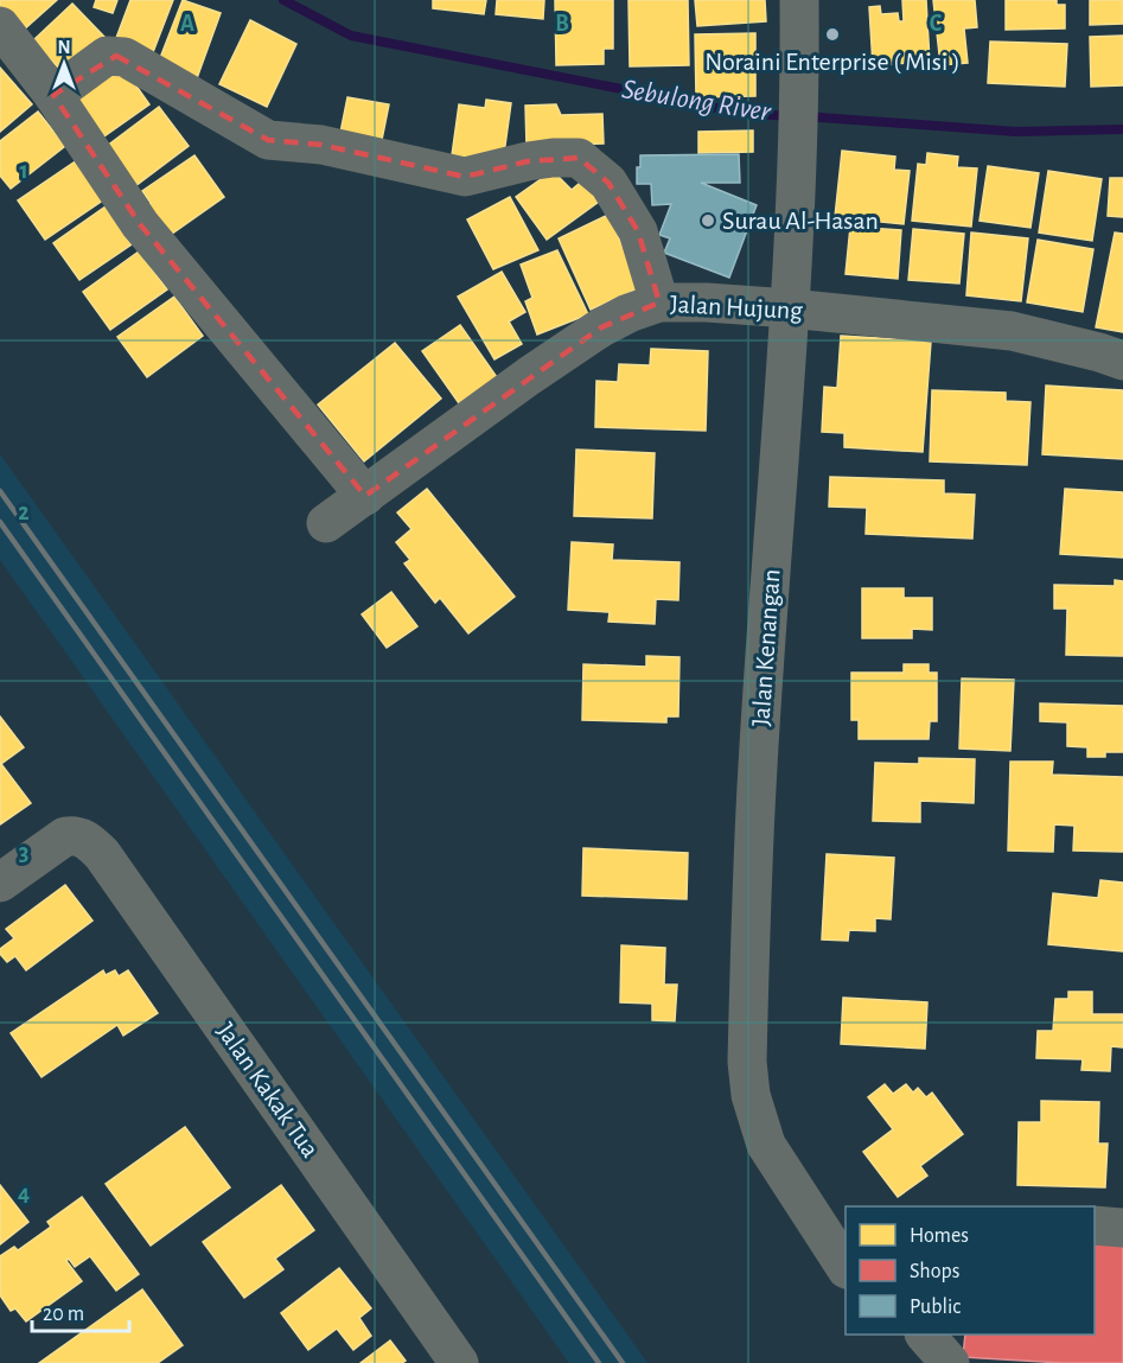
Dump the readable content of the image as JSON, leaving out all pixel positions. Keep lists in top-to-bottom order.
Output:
{
  "streets": {
    "street": ["Jalan Hujung", "Jalan Kenangan", "Jalan Kakak Tua"]
  },
  "crossings": [
    ["Jalan Hujung", "Jalan Kenangan"]
  ],
  "water": ["Sebulong River"],
  "places": ["Noraini Enterprise ( Misi )", "Surau Al-Hasan"],
  "legend": ["Homes", "Shops", "Public"],
  "scale_bar": "20 m",
  "north": "top",
  "grid": {
    "columns": ["A", "B", "C"],
    "rows": [
      "1",
      "2",
      "3",
      "4"
    ]
  }
}
